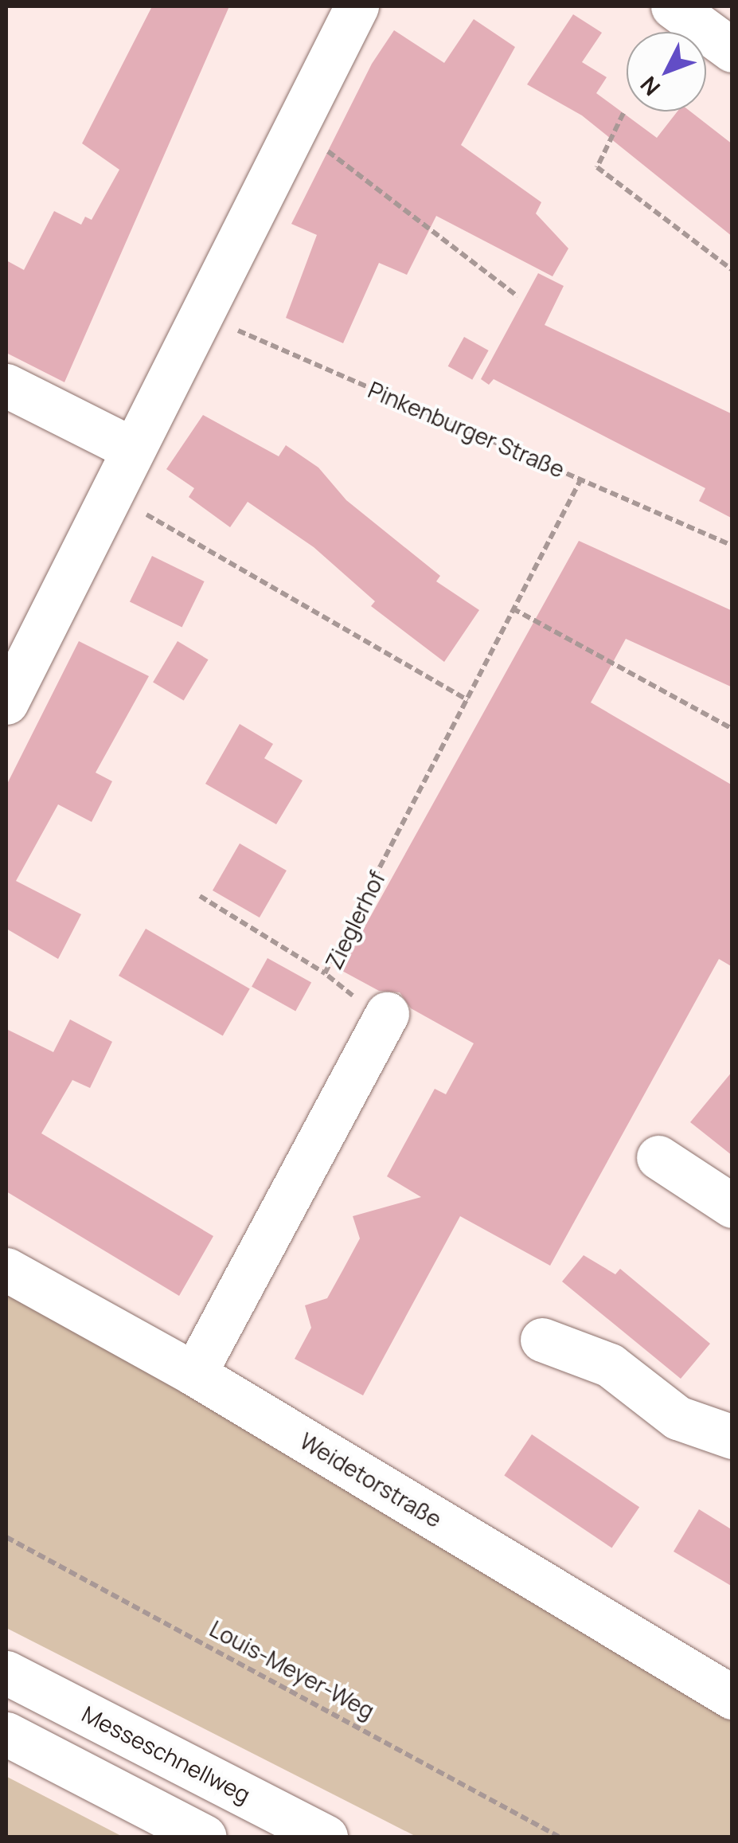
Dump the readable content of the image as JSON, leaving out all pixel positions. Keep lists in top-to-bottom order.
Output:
{
  "streets": {
    "main road": ["Weidetorstraße", "Messeschnellweg"],
    "path": ["Pinkenburger Straße", "Zieglerhof", "Louis-Meyer-Weg"]
  },
  "crossings": [
    ["Pinkenburger Straße", "Zieglerhof"]
  ],
  "north": "bottom left"
}
